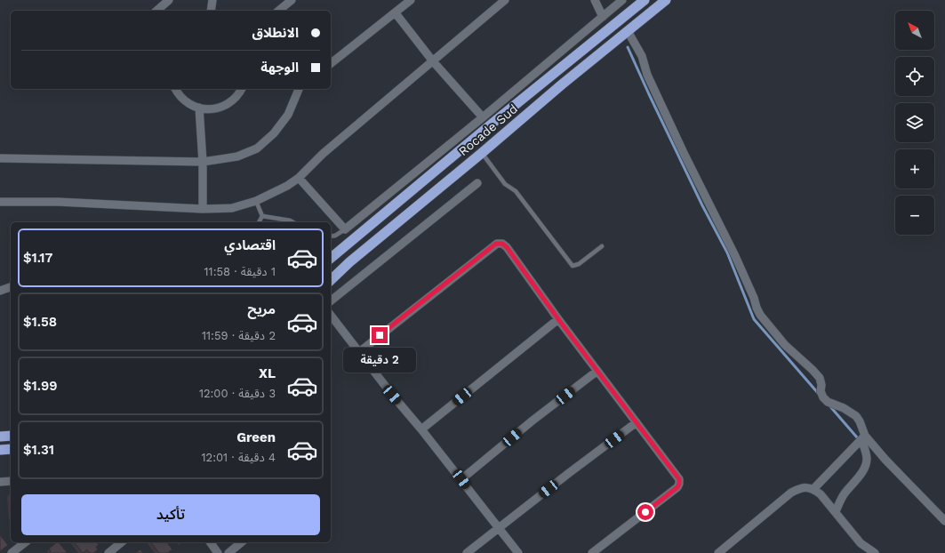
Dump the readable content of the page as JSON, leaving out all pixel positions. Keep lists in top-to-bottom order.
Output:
{
  "streets": {
    "highway": ["Rocade Sud"]
  },
  "north": "top left",
  "page": {
    "map_buttons": ["+", "−"],
    "banner": ["الانطلاق", "الوجهة"],
    "list": [
      {
        "name": "اقتصادي",
        "note": "1 دقيقة · 11:58",
        "value": "$1.17"
      },
      {
        "name": "مريح",
        "note": "2 دقيقة · 11:59",
        "value": "$1.58"
      },
      {
        "name": "XL",
        "note": "3 دقيقة · 12:00",
        "value": "$1.99"
      },
      {
        "name": "Green",
        "note": "4 دقيقة · 12:01",
        "value": "$1.31"
      }
    ],
    "bubble": "2 دقيقة",
    "buttons": "تأكيد"
  }
}
